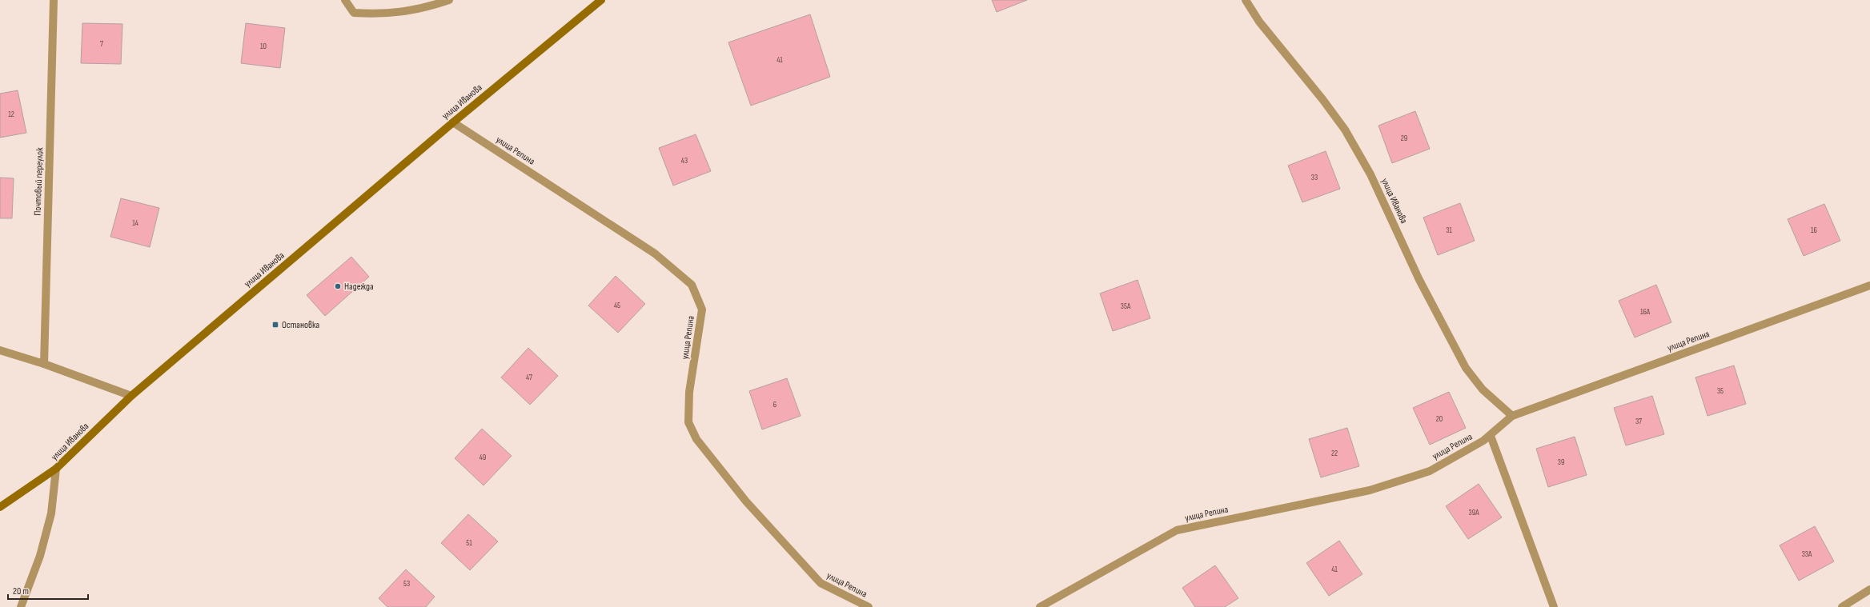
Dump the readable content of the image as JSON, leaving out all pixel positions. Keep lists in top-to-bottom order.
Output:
{
  "streets": {
    "street": ["улица Иванова", "улица Репина", "Почтовый переулок"]
  },
  "crossings": [
    ["улица Иванова", "улица Репина"]
  ],
  "places": {
    "other": ["Надежда"],
    "transit": ["Остановка"]
  },
  "house_numbers": [
    "7",
    "10",
    "41",
    "12",
    "29",
    "43",
    "33",
    "14",
    "31",
    "16",
    "45",
    "35А",
    "16А",
    "47",
    "35",
    "6",
    "20",
    "37",
    "22",
    "49",
    "39",
    "39А",
    "51",
    "33А",
    "41",
    "53"
  ],
  "scale_bar": "20 m"
}
